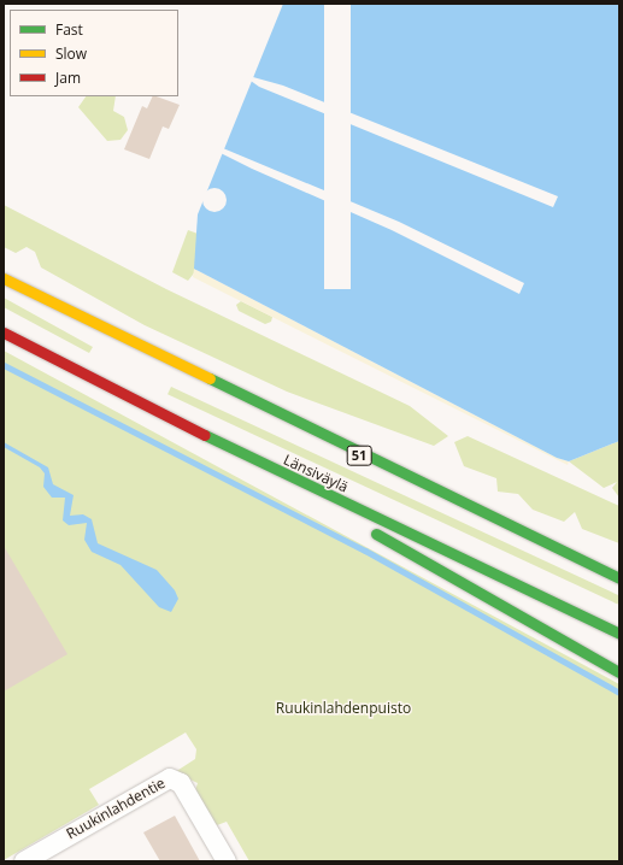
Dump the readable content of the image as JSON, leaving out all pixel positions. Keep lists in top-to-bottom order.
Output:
{
  "streets": {
    "highway": ["51", "Länsiväylä"],
    "street": ["Ruukinlahdentie"]
  },
  "parks": ["Ruukinlahdenpuisto"],
  "legend": ["Fast", "Slow", "Jam"]
}
